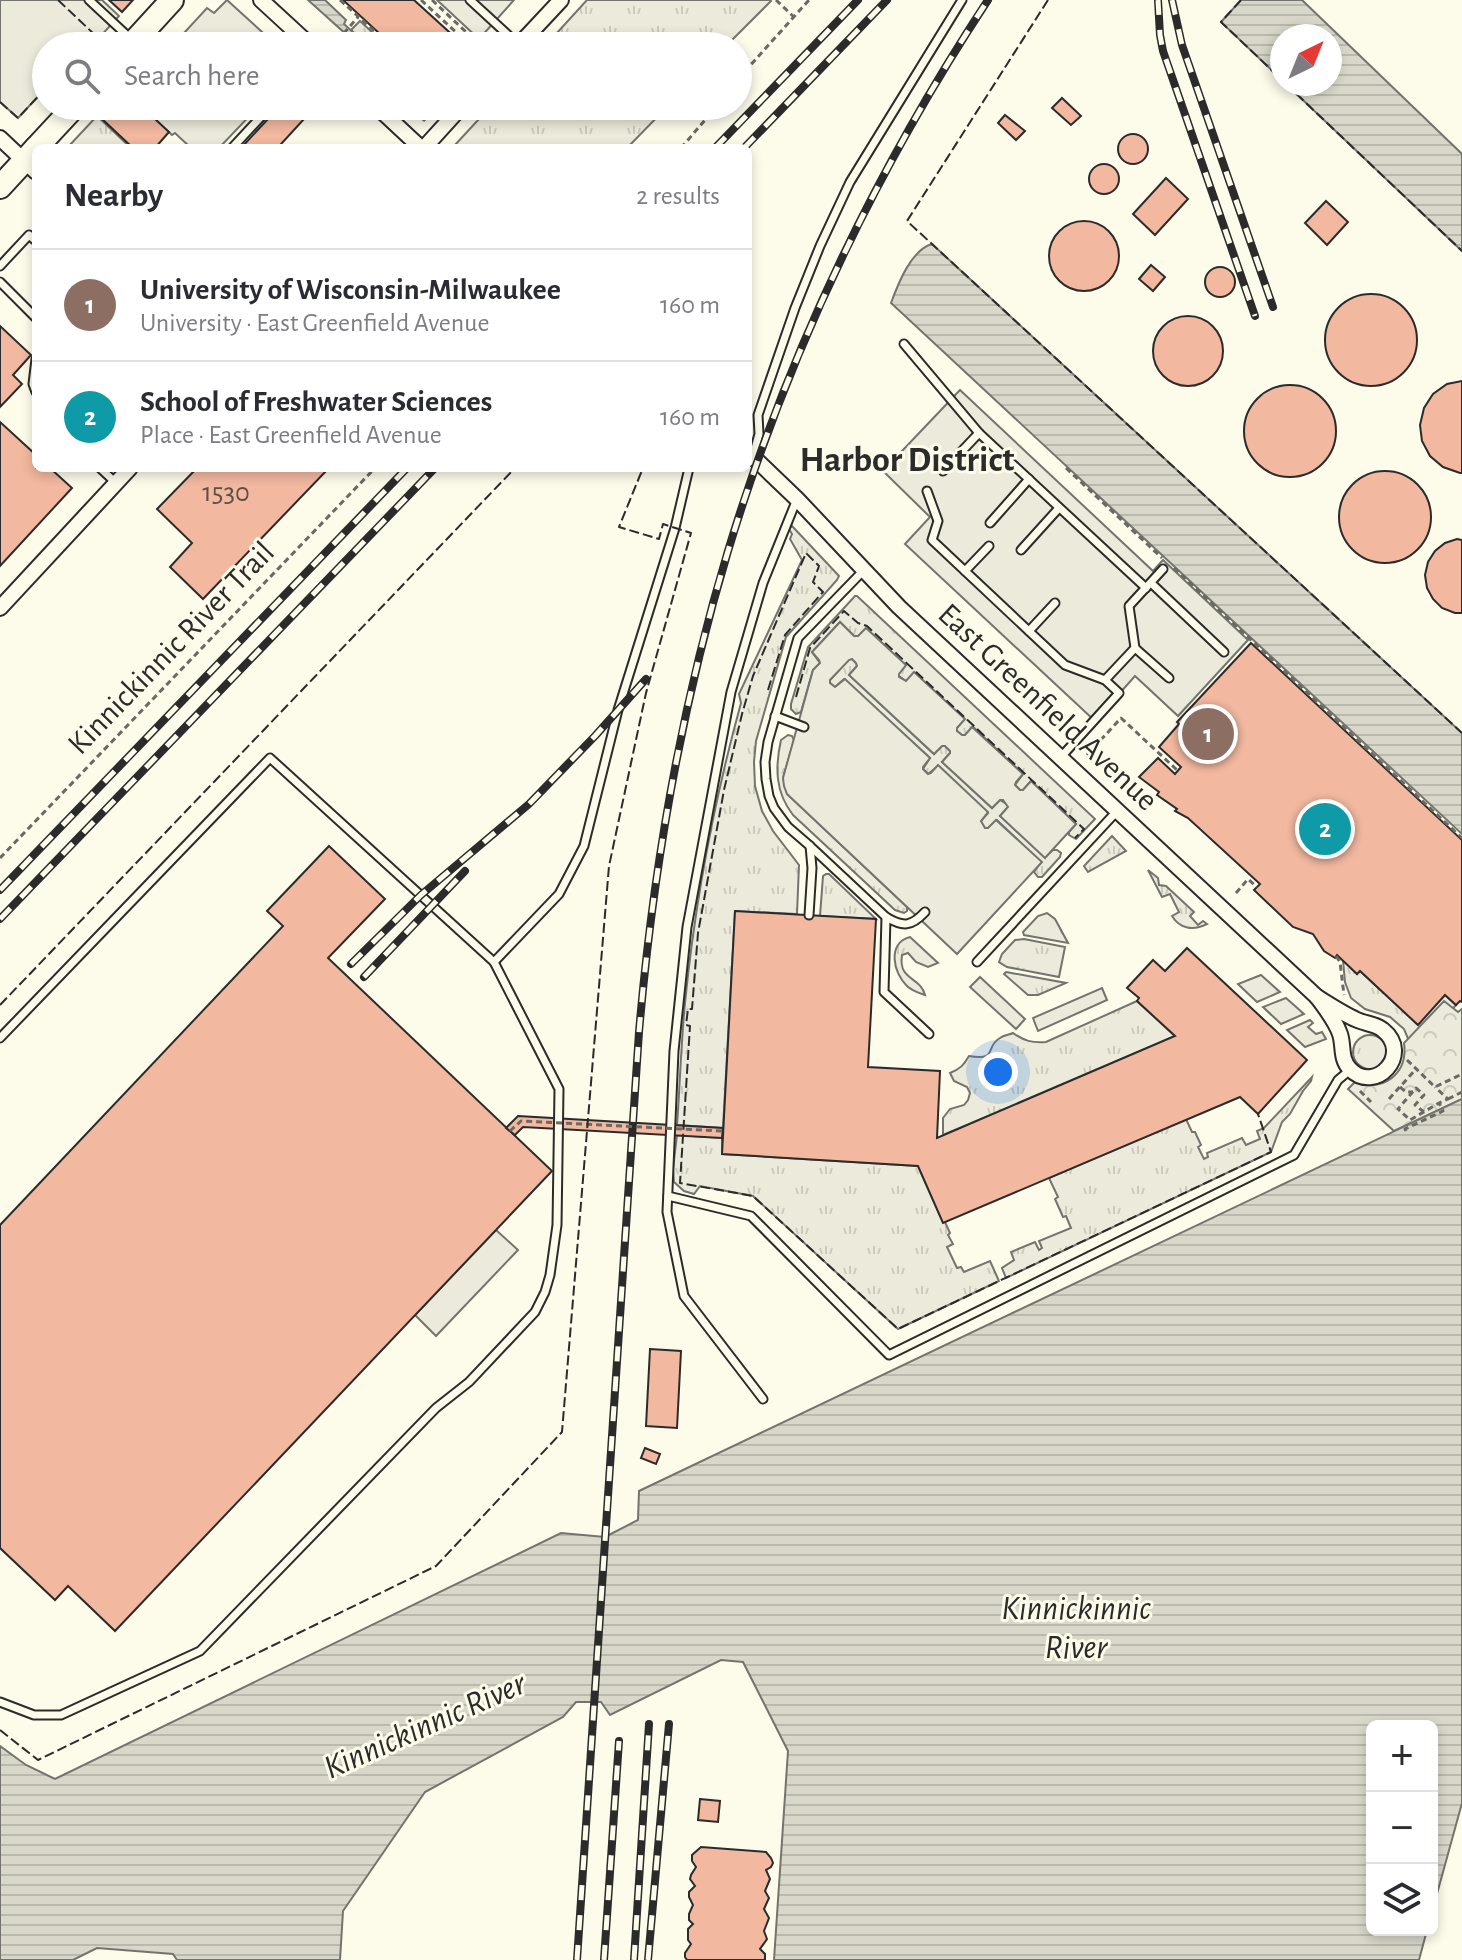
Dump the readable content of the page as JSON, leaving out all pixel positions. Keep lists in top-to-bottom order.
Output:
{
  "streets": {
    "street": ["East Greenfield Avenue"],
    "path": ["Kinnickinnic River Trail"]
  },
  "districts": ["Harbor District"],
  "water": ["Kinnickinnic River"],
  "house_numbers": ["1530"],
  "north": "top right",
  "page": {
    "search": "Search here",
    "heading": ["Nearby", "2 results"],
    "list": [
      {
        "mark": "1",
        "name": "University of Wisconsin-Milwaukee",
        "note": "University · East Greenfield Avenue",
        "value": "160 m"
      },
      {
        "mark": "2",
        "name": "School of Freshwater Sciences",
        "note": "Place · East Greenfield Avenue",
        "value": "160 m"
      }
    ],
    "pins": ["1", "2"],
    "map_buttons": ["+", "−"]
  }
}
